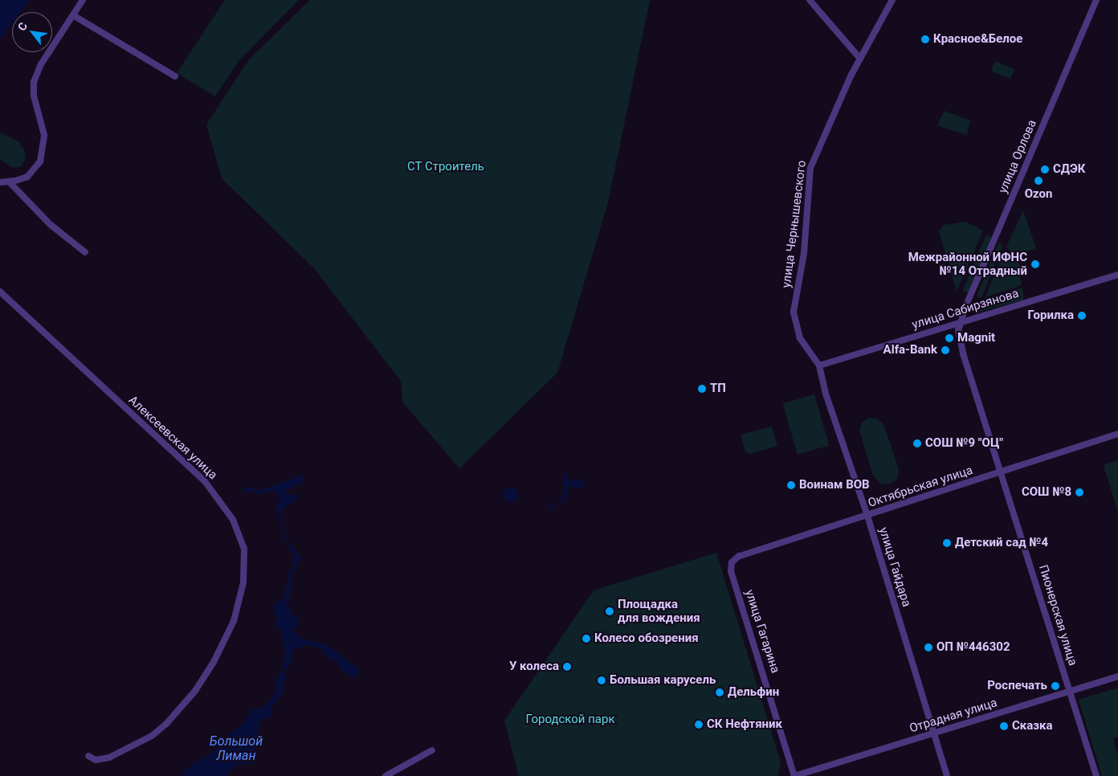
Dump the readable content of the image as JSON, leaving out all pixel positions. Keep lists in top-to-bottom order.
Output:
{
  "streets": {
    "street": [
      "улица Орлова",
      "улица Чернышевского",
      "улица Сабирзянова",
      "Алексеевская улица",
      "Октябрьская улица",
      "улица Гайдара",
      "Пионерская улица",
      "улица Гагарина",
      "Отрадная улица"
    ]
  },
  "crossings": [
    ["улица Орлова", "улица Сабирзянова"],
    ["улица Орлова", "Пионерская улица"],
    ["улица Чернышевского", "улица Сабирзянова"],
    ["улица Чернышевского", "улица Гайдара"],
    ["улица Сабирзянова", "улица Гайдара"],
    ["улица Сабирзянова", "Пионерская улица"],
    ["Октябрьская улица", "улица Гайдара"],
    ["Октябрьская улица", "Пионерская улица"],
    ["Октябрьская улица", "улица Гагарина"],
    ["улица Гайдара", "Отрадная улица"],
    ["Пионерская улица", "Отрадная улица"],
    ["улица Гагарина", "Отрадная улица"]
  ],
  "water": ["Большой Лиман"],
  "parks": ["СТ Строитель", "Городской парк"],
  "places": [
    "Красное&Белое",
    "СДЭК",
    "Ozon",
    "Межрайонной ИФНС №14 Отрадный",
    "Горилка",
    "Magnit",
    "Alfa-Bank",
    "ТП",
    "СОШ №9 \"ОЦ\"",
    "Воинам ВОВ",
    "СОШ №8",
    "Детский сад №4",
    "Площадка для вождения",
    "Колесо обозрения",
    "ОП №446302",
    "У колеса",
    "Большая карусель",
    "Роспечать",
    "Дельфин",
    "СК Нефтяник",
    "Сказка"
  ],
  "north": "top left"
}
